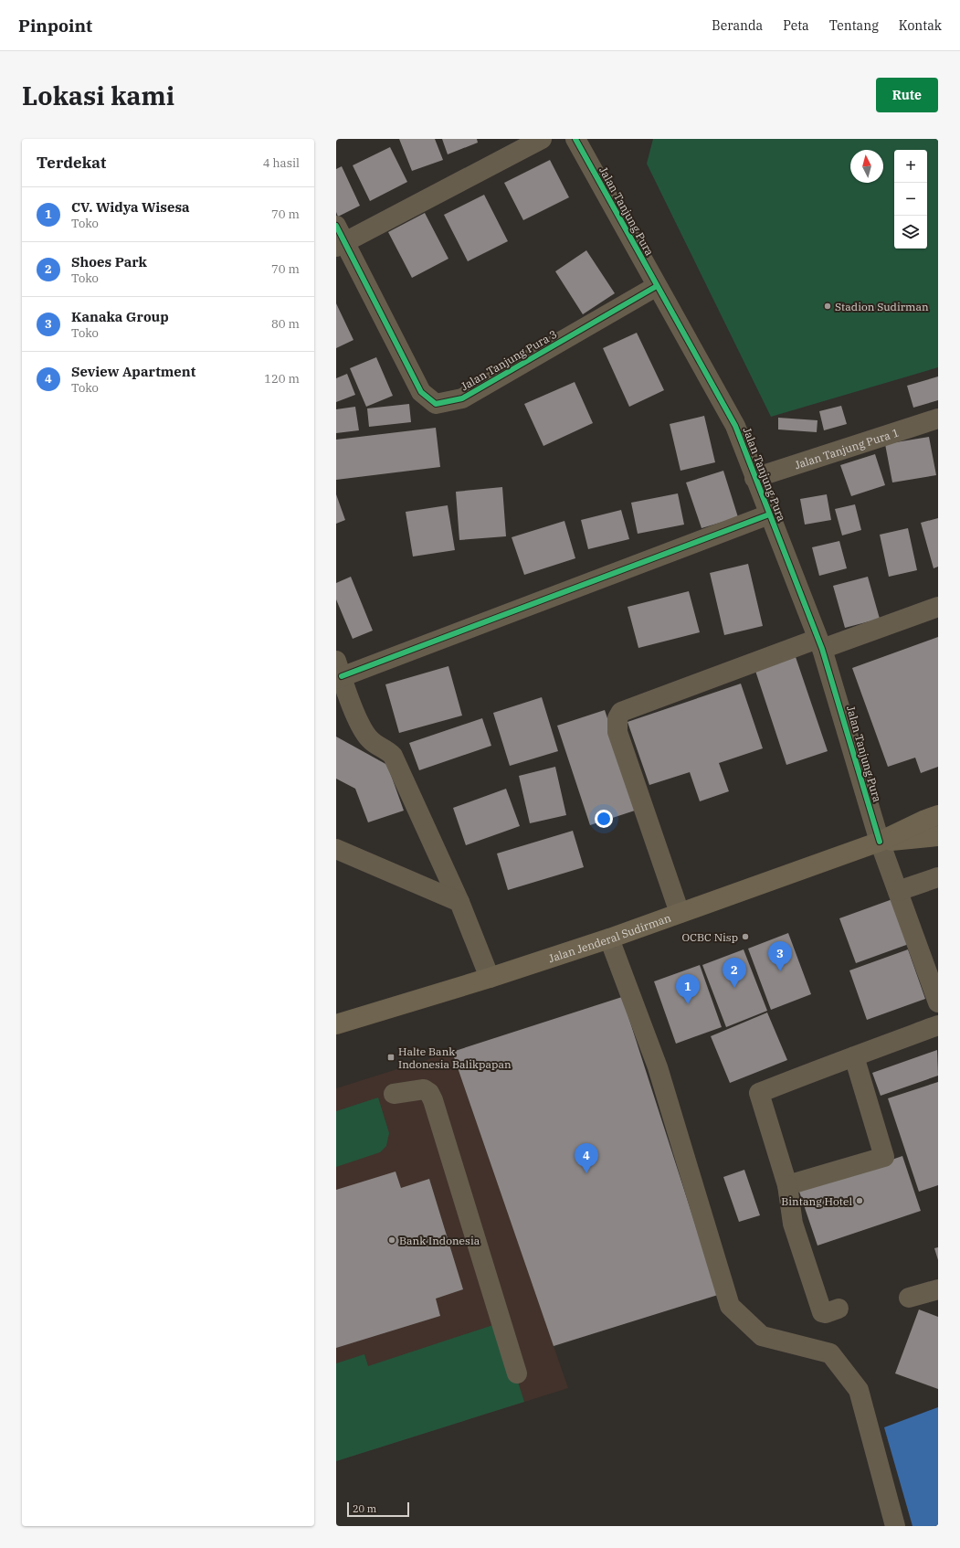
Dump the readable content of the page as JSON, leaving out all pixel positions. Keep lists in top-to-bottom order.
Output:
{
  "streets": {
    "highway": ["Jalan Jenderal Sudirman"],
    "street": ["Jalan Tanjung Pura", "Jalan Tanjung Pura 3", "Jalan Tanjung Pura 1"]
  },
  "crossings": [
    ["Jalan Tanjung Pura", "Jalan Tanjung Pura 3"],
    ["Jalan Tanjung Pura", "Jalan Tanjung Pura 1"],
    ["Jalan Tanjung Pura", "Jalan Jenderal Sudirman"]
  ],
  "places": {
    "other": [
      "Stadion Sudirman",
      "OCBC Nisp",
      "Bintang Hotel",
      "Bank Indonesia"
    ],
    "transit": ["Halte Bank Indonesia Balikpapan"]
  },
  "scale_bar": "20 m",
  "north": "top",
  "page": {
    "header": "Pinpoint",
    "nav": [
      "Beranda",
      "Peta",
      "Tentang",
      "Kontak"
    ],
    "buttons": "Rute",
    "title": "Lokasi kami",
    "heading": ["Terdekat", "4 hasil"],
    "map_buttons": ["+", "−"],
    "list": [
      {
        "mark": "1",
        "name": "CV. Widya Wisesa",
        "note": "Toko",
        "value": "70 m"
      },
      {
        "mark": "2",
        "name": "Shoes Park",
        "note": "Toko",
        "value": "70 m"
      },
      {
        "mark": "3",
        "name": "Kanaka Group",
        "note": "Toko",
        "value": "80 m"
      },
      {
        "mark": "4",
        "name": "Seview Apartment",
        "note": "Toko",
        "value": "120 m"
      }
    ],
    "pins": [
      "3",
      "2",
      "1",
      "4"
    ],
    "scale": "20 m"
  }
}
